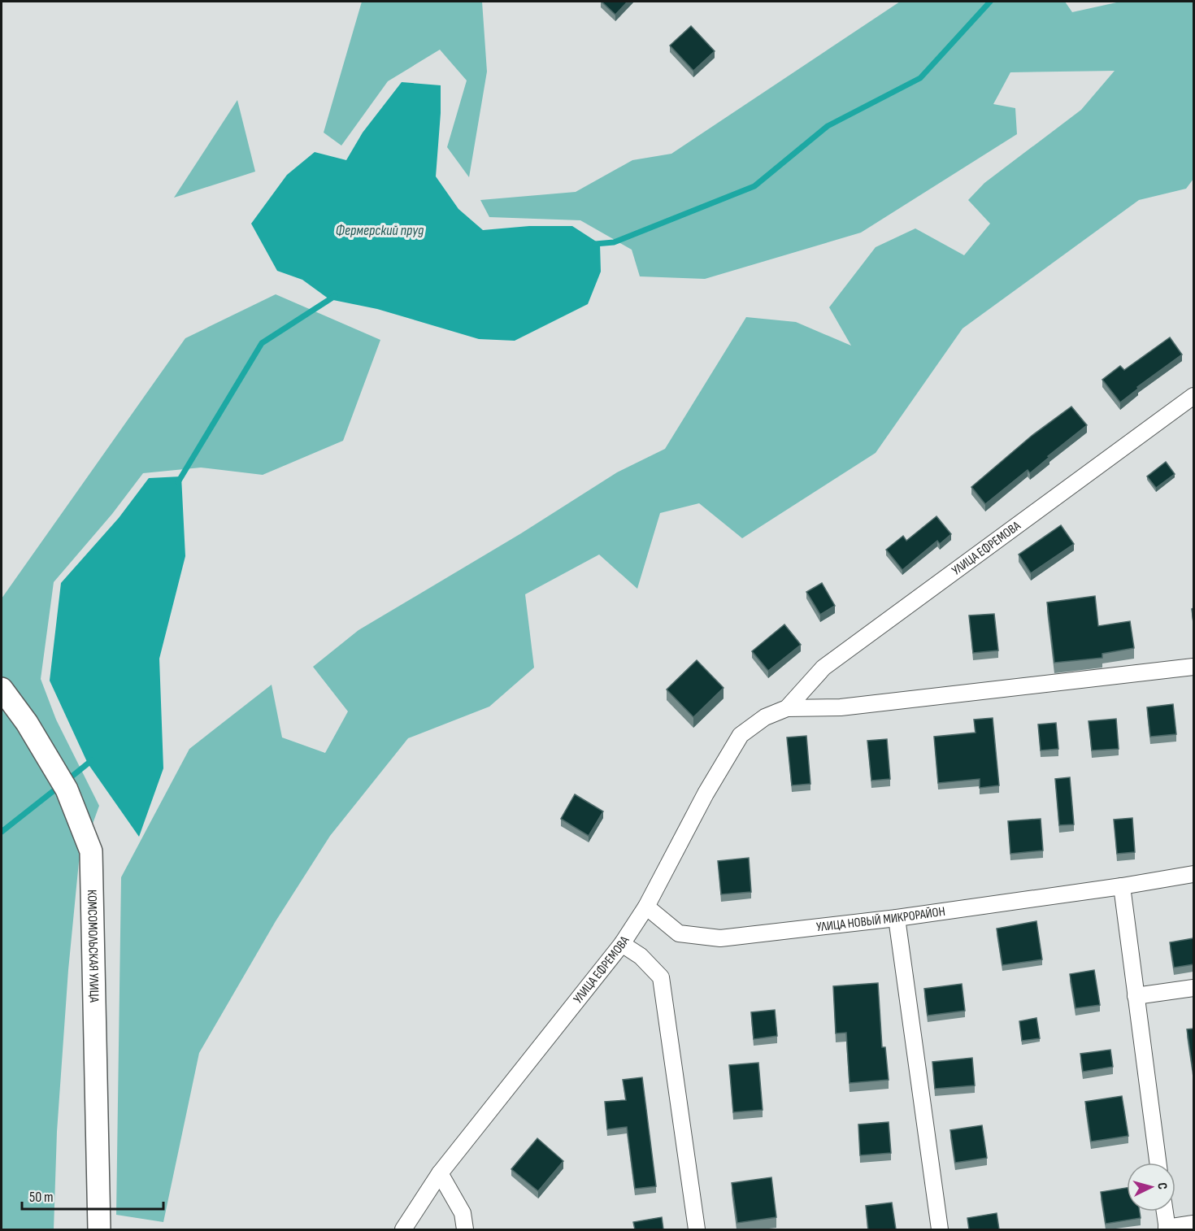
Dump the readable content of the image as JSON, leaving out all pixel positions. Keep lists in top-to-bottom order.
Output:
{
  "streets": {
    "street": ["УЛИЦА ЕФРЕМОВА", "УЛИЦА НОВЫЙ МИКРОРАЙОН", "КОМСОМОЛЬСКАЯ УЛИЦА"]
  },
  "crossings": [
    ["УЛИЦА ЕФРЕМОВА", "УЛИЦА НОВЫЙ МИКРОРАЙОН"]
  ],
  "water": ["Фермерский пруд"],
  "scale_bar": "50 m",
  "north": "right"
}
